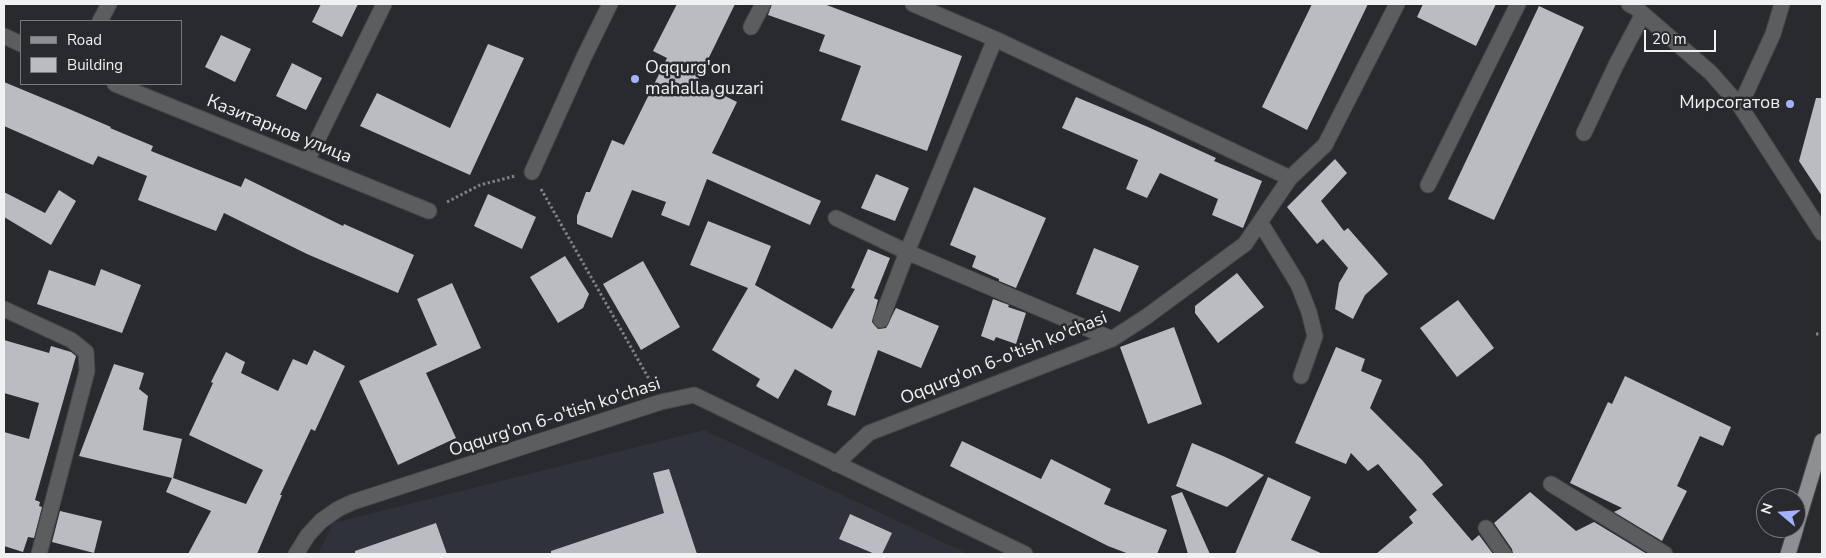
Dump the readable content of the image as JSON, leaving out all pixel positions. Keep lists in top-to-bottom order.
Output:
{
  "streets": {
    "street": ["Казитарнов улица", "Oqqurg'on 6-o'tish ko'chasi"]
  },
  "places": ["Oqqurg'on mahalla guzari", "Мирсогатов"],
  "legend": ["Road", "Building"],
  "scale_bar": "20 m",
  "north": "left"
}
